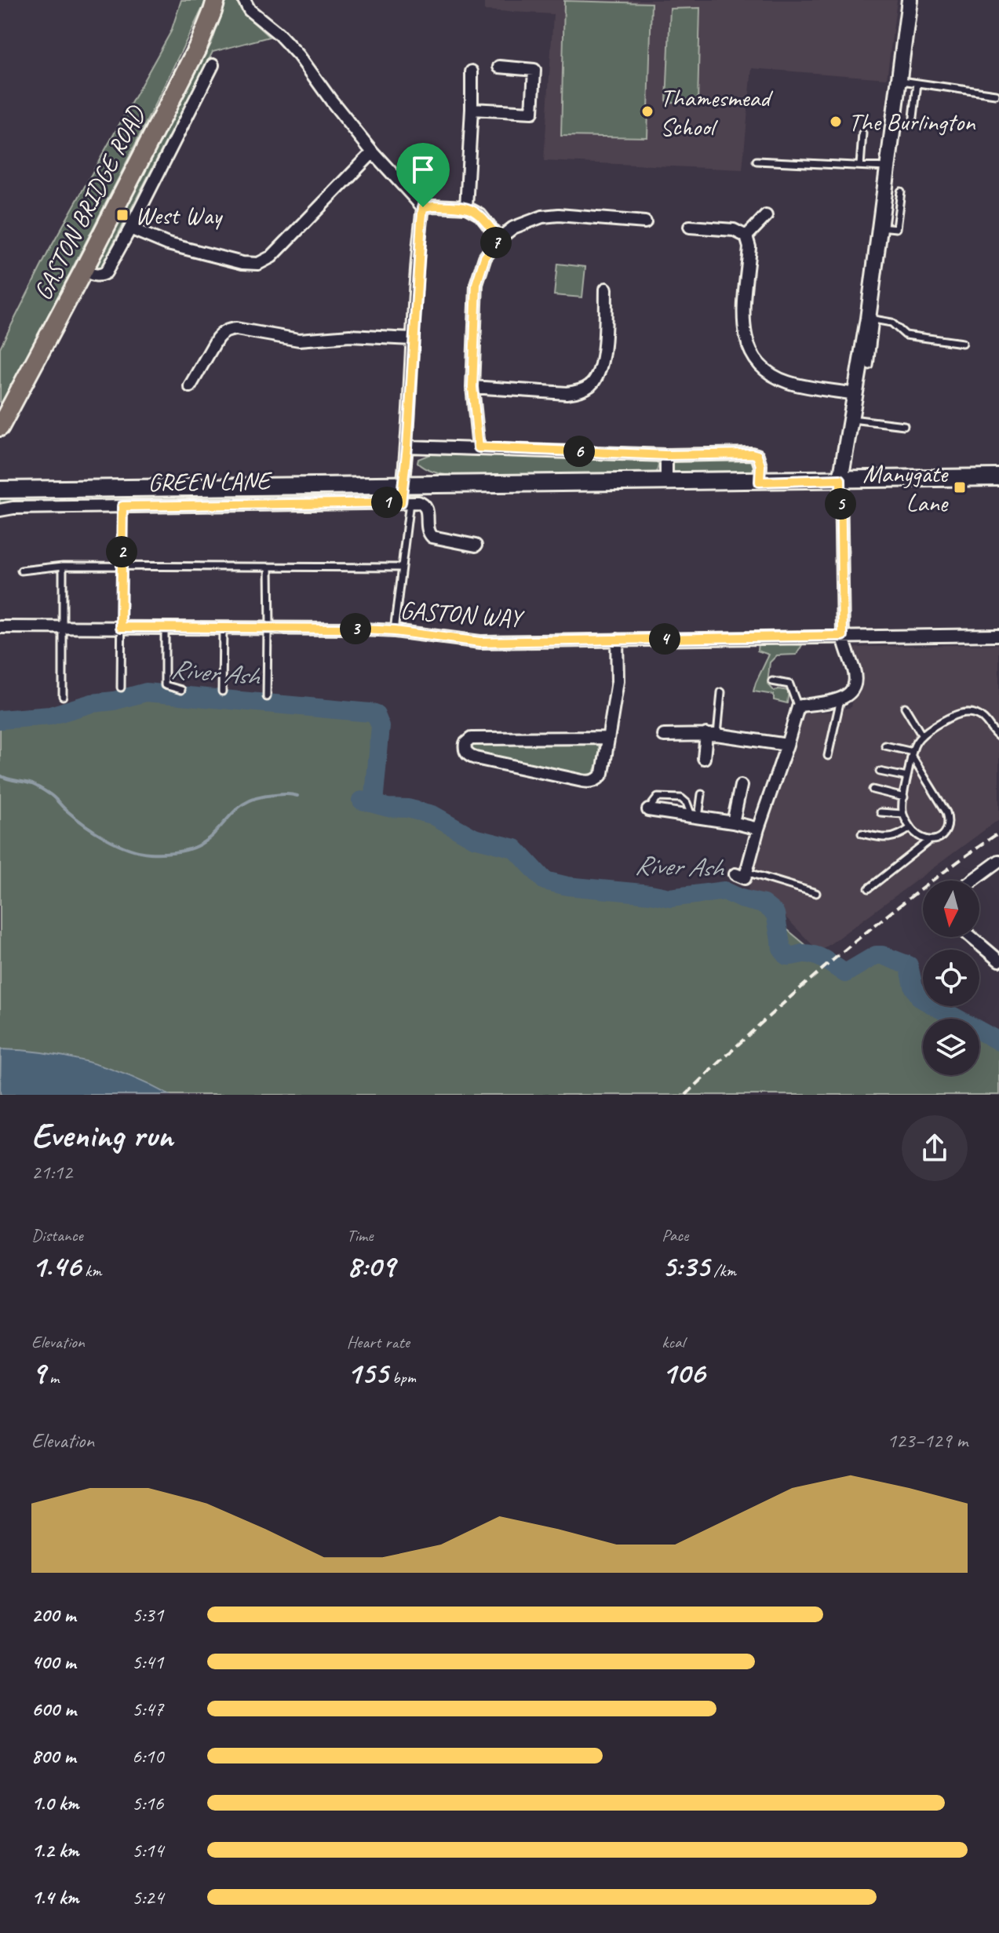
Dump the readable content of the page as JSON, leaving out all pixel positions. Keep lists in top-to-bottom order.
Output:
{
  "streets": {
    "main road": ["GASTON BRIDGE ROAD", "GREEN LANE"],
    "street": ["GASTON WAY"]
  },
  "water": ["River Ash"],
  "places": {
    "other": ["Thamesmead School", "The Burlington"],
    "transit": ["West Way", "Manygate Lane"]
  },
  "north": "bottom",
  "page": {
    "pins": [
      "7",
      "6",
      "1",
      "5",
      "2",
      "3",
      "4"
    ],
    "heading": ["Evening run", "21:12"],
    "stats": [
      ["Distance", "1.46 km"],
      ["Time", "8:09"],
      ["Pace", "5:35 /km"],
      ["Elevation", "9 m"],
      ["Heart rate", "155 bpm"],
      ["kcal", "106"]
    ],
    "chart": ["Elevation", "123–129 m"],
    "list": [
      {
        "name": "200 m",
        "note": "5:31"
      },
      {
        "name": "400 m",
        "note": "5:41"
      },
      {
        "name": "600 m",
        "note": "5:47"
      },
      {
        "name": "800 m",
        "note": "6:10"
      },
      {
        "name": "1.0 km",
        "note": "5:16"
      },
      {
        "name": "1.2 km",
        "note": "5:14"
      },
      {
        "name": "1.4 km",
        "note": "5:24"
      }
    ]
  }
}
